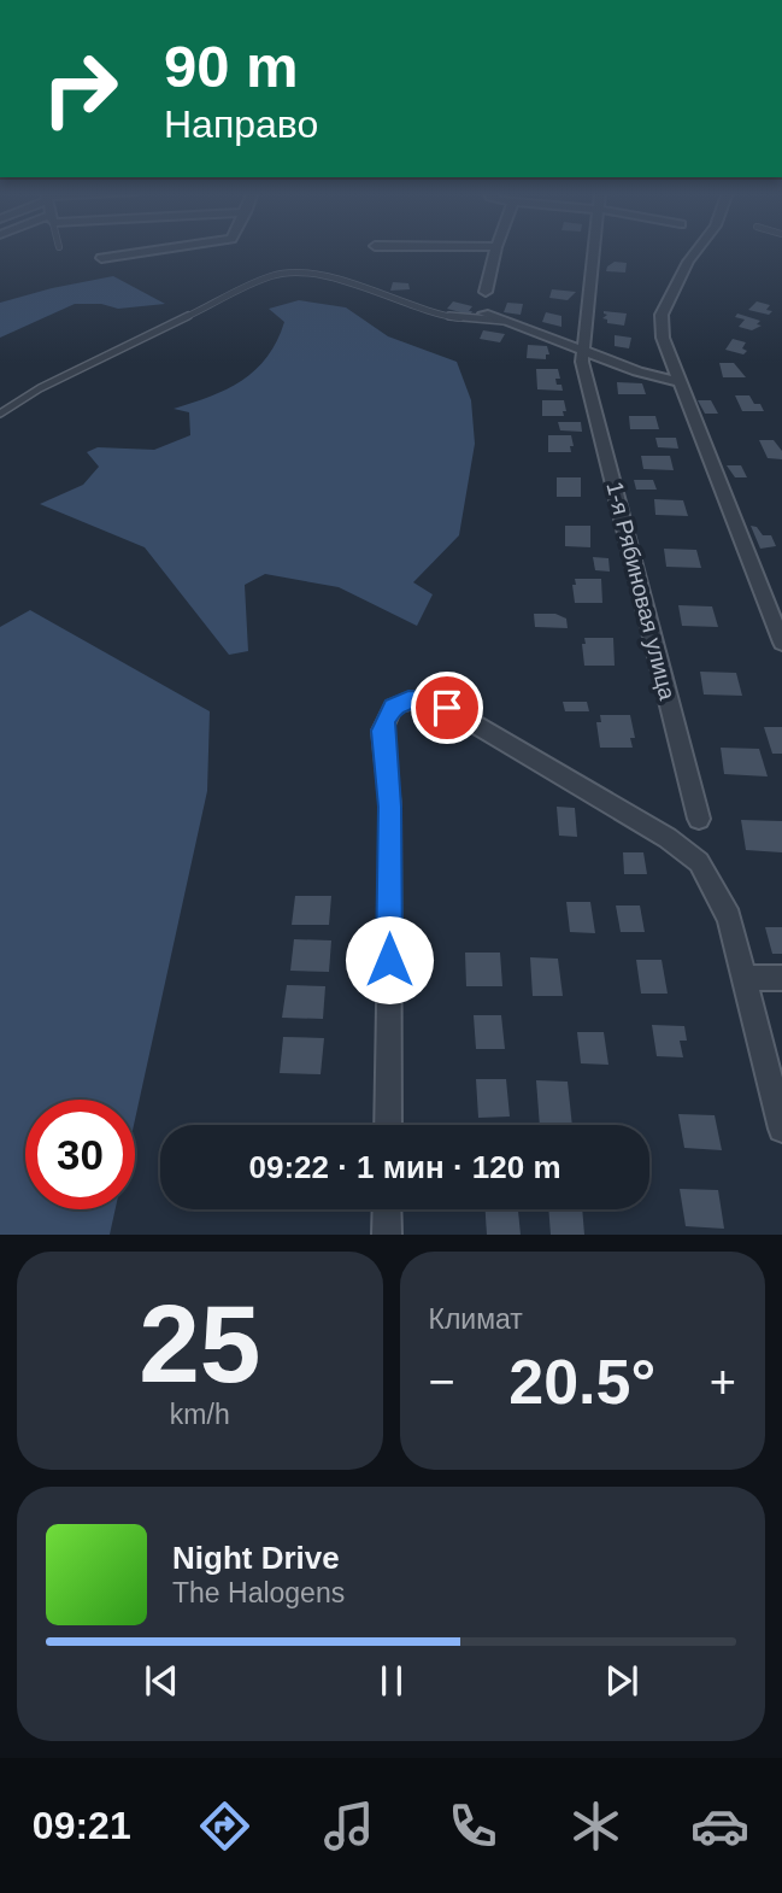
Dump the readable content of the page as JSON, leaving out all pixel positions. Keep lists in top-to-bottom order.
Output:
{
  "streets": {
    "street": ["1-я Рябиновая улица"]
  },
  "page": {
    "turn": ["90 m", "Направо"],
    "limit": "30",
    "trip": "09:22 · 1 мин · 120 m",
    "tile": [
      ["25", "km/h"],
      "Климат"
    ],
    "heat": ["−", "20.5°", "+"],
    "song": ["Night Drive", "The Halogens"],
    "tabs": "09:21"
  }
}
